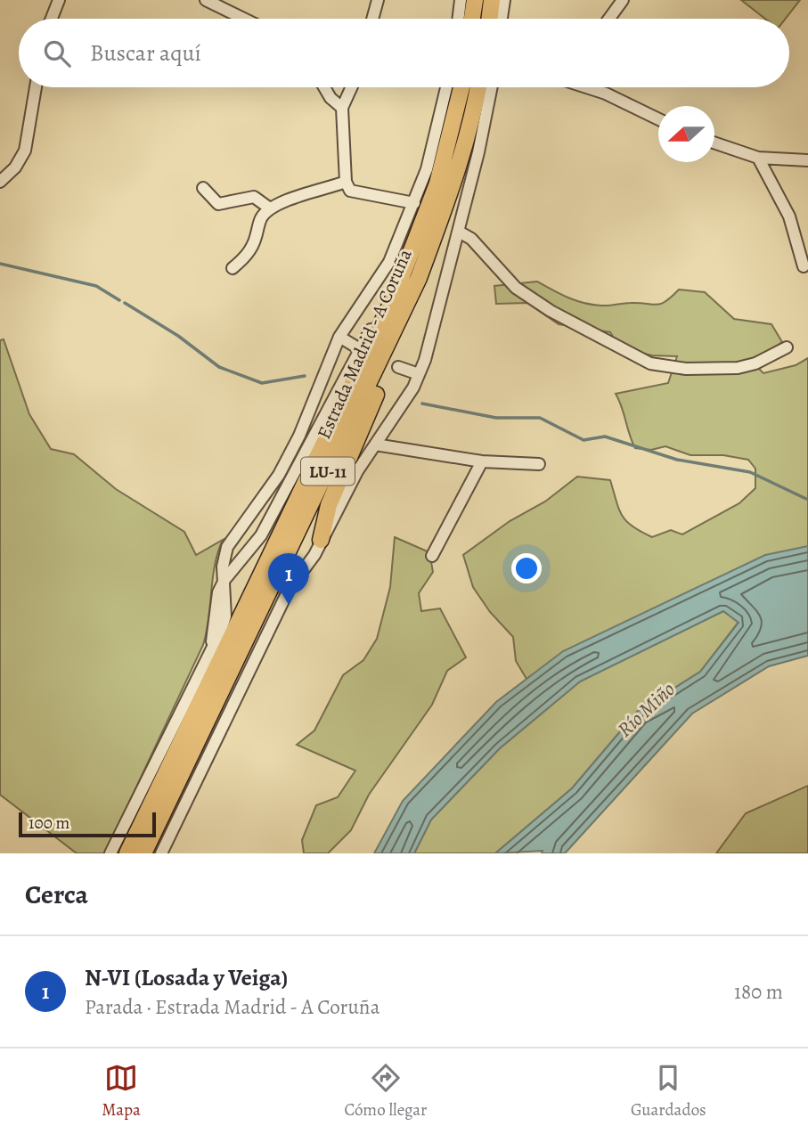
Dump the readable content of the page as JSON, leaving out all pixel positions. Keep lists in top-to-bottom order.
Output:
{
  "streets": {
    "highway": ["Estrada Madrid - A Coruña", "LU-11"]
  },
  "water": ["Río Miño"],
  "scale_bar": "100 m",
  "north": "left",
  "page": {
    "search": "Buscar aquí",
    "pins": "1",
    "scale": "100 m",
    "heading": "Cerca",
    "list": [
      {
        "mark": "1",
        "name": "N-VI (Losada y Veiga)",
        "note": "Parada · Estrada Madrid - A Coruña",
        "value": "180 m"
      }
    ],
    "nav": ["Mapa", "Cómo llegar", "Guardados"]
  }
}
